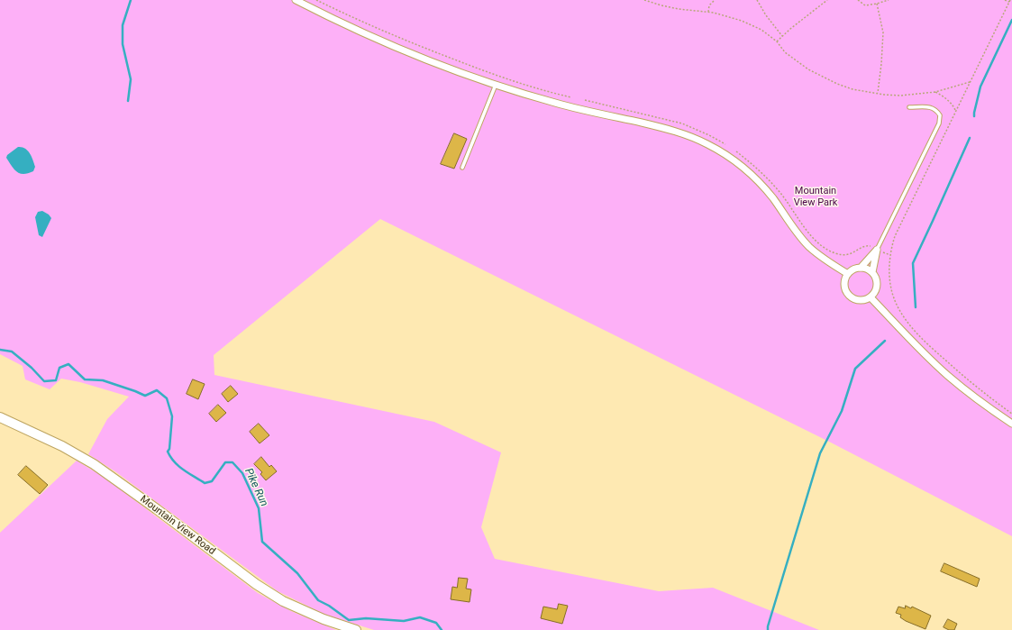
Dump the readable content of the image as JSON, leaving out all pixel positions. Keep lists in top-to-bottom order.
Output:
{
  "streets": {
    "street": ["Mountain View Road"]
  },
  "water": ["Pike Run"],
  "parks": ["Mountain View Park"]
}
